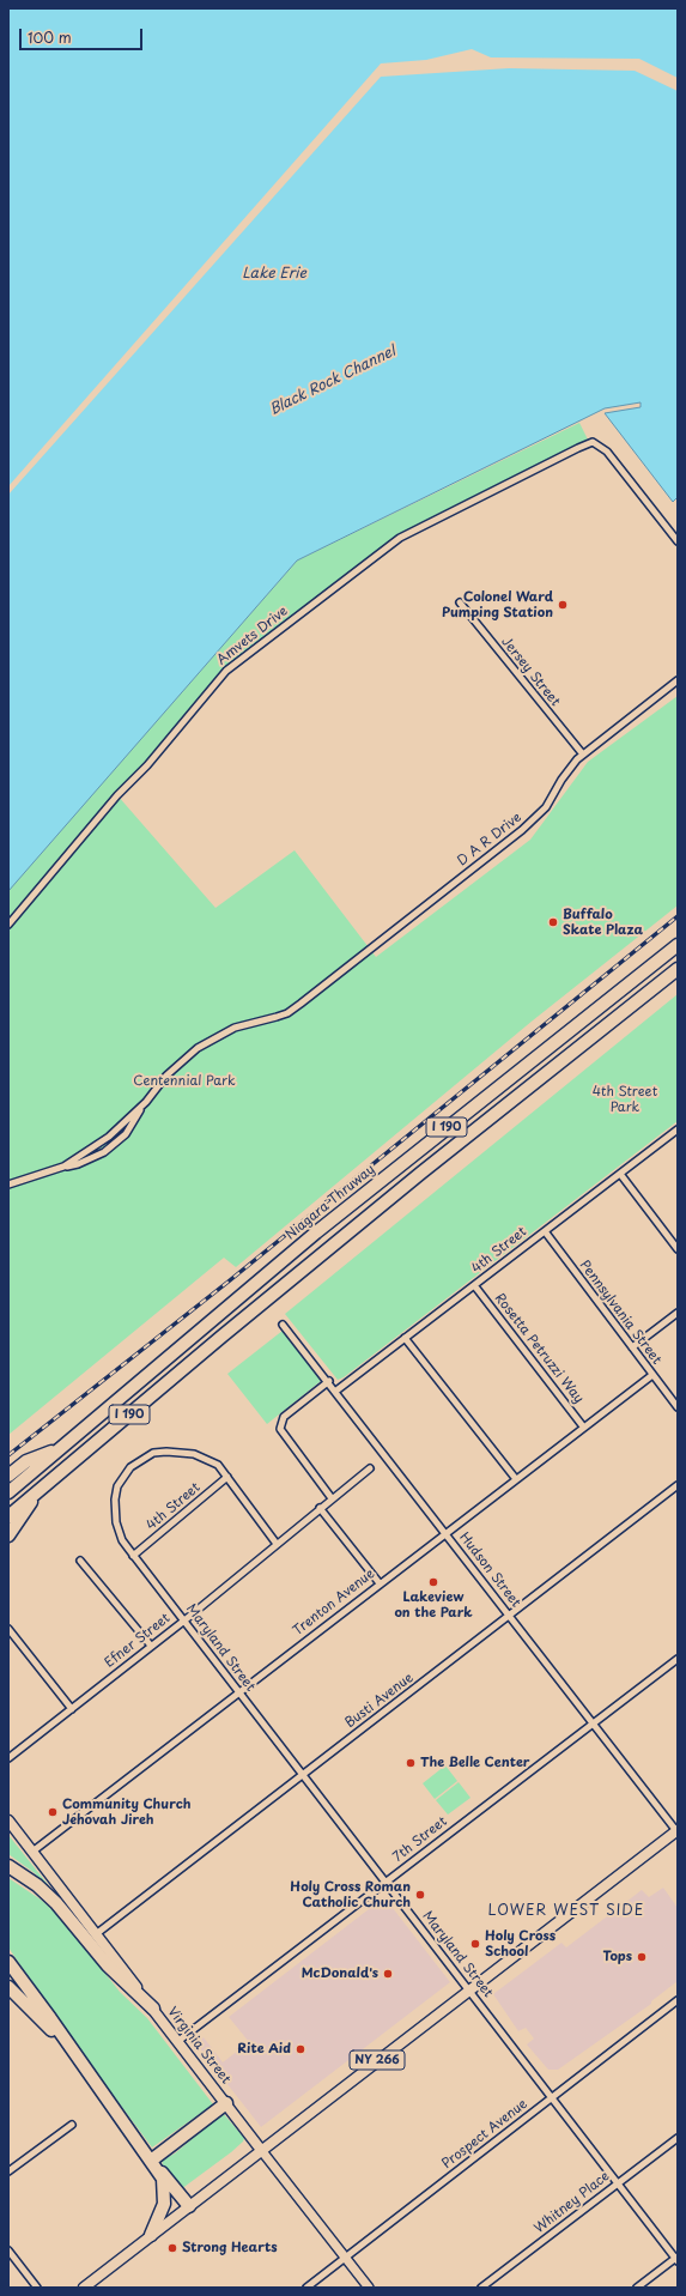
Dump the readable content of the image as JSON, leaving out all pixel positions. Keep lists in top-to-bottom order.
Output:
{
  "streets": {
    "highway": ["I 190", "Niagara Thruway"],
    "main road": ["Virginia Street", "NY 266"],
    "street": [
      "Amvets Drive",
      "Jersey Street",
      "D A R Drive",
      "4th Street",
      "Pennsylvania Street",
      "Rosetta Petruzzi Way",
      "Hudson Street",
      "Trenton Avenue",
      "Efner Street",
      "Maryland Street",
      "Busti Avenue",
      "7th Street",
      "Prospect Avenue",
      "Whitney Place"
    ]
  },
  "crossings": [
    ["Jersey Street", "D A R Drive"],
    ["4th Street", "Pennsylvania Street"],
    ["4th Street", "Rosetta Petruzzi Way"],
    ["4th Street", "Hudson Street"],
    ["4th Street", "Maryland Street"],
    ["Pennsylvania Street", "Trenton Avenue"],
    ["Rosetta Petruzzi Way", "Trenton Avenue"],
    ["Hudson Street", "Trenton Avenue"],
    ["Hudson Street", "Busti Avenue"],
    ["Hudson Street", "7th Street"],
    ["Hudson Street", "NY 266"],
    ["Trenton Avenue", "Maryland Street"],
    ["Trenton Avenue", "Virginia Street"],
    ["Efner Street", "Maryland Street"],
    ["Maryland Street", "Busti Avenue"],
    ["Maryland Street", "7th Street"],
    ["Maryland Street", "NY 266"],
    ["Maryland Street", "Prospect Avenue"],
    ["Maryland Street", "Whitney Place"],
    ["Busti Avenue", "Virginia Street"],
    ["7th Street", "Virginia Street"],
    ["Virginia Street", "NY 266"],
    ["Virginia Street", "Prospect Avenue"]
  ],
  "districts": ["LOWER WEST SIDE"],
  "water": ["Lake Erie", "Black Rock Channel"],
  "parks": ["Centennial Park", "4th Street Park"],
  "places": [
    "Colonel Ward Pumping Station",
    "Buffalo Skate Plaza",
    "Lakeview on the Park",
    "The Belle Center",
    "Community Church Jehovah Jireh",
    "Holy Cross Roman Catholic Church",
    "Holy Cross School",
    "Tops",
    "McDonald's",
    "Rite Aid",
    "Strong Hearts"
  ],
  "scale_bar": "100 m"
}
